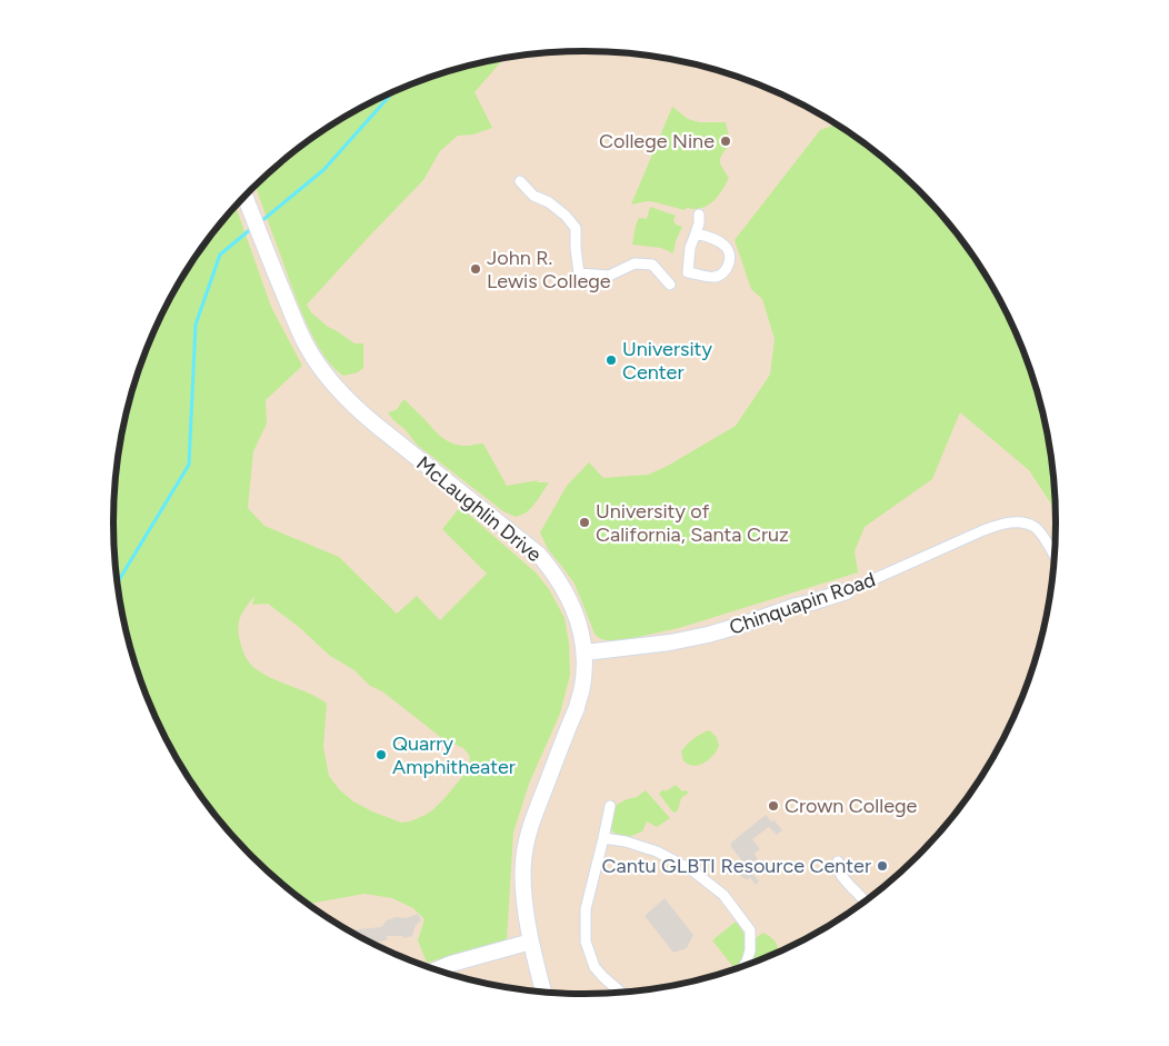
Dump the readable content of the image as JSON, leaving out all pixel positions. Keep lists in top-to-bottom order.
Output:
{
  "streets": {
    "main road": ["McLaughlin Drive", "Chinquapin Road"]
  },
  "crossings": [
    ["McLaughlin Drive", "Chinquapin Road"]
  ],
  "places": [
    "College Nine",
    "John R. Lewis College",
    "University Center",
    "University of California, Santa Cruz",
    "Quarry Amphitheater",
    "Crown College",
    "Cantu GLBTI Resource Center"
  ]
}
